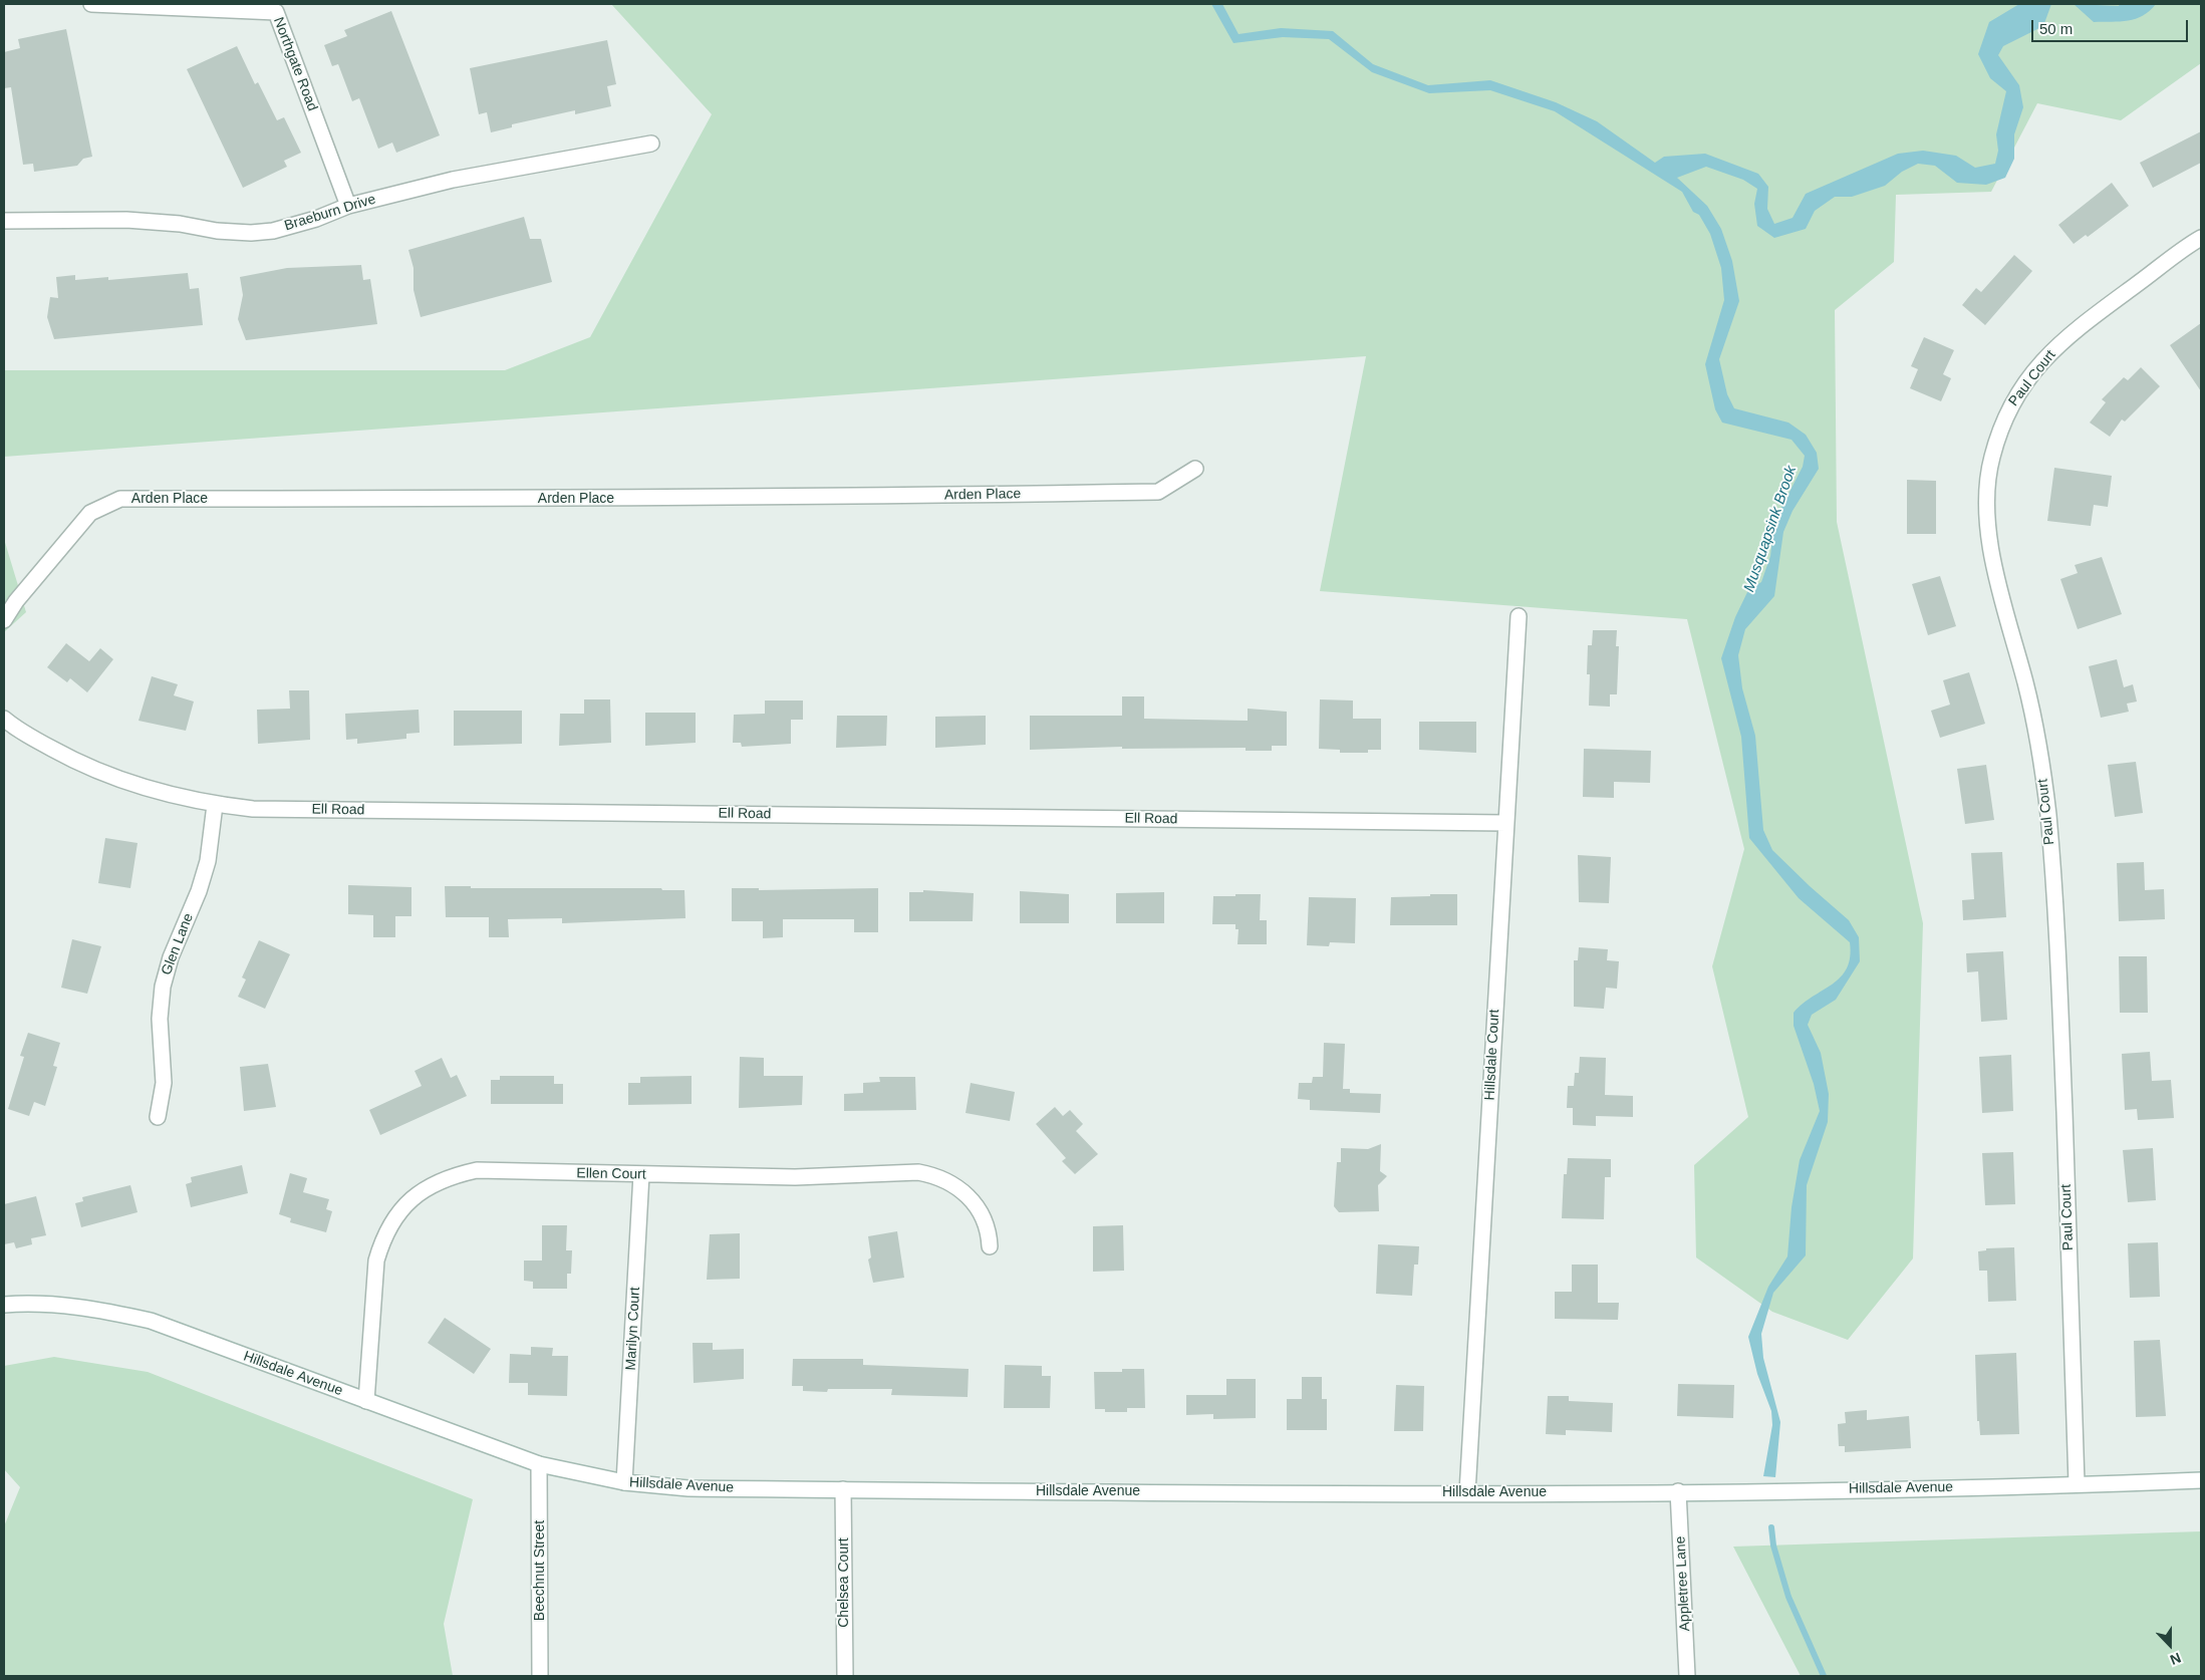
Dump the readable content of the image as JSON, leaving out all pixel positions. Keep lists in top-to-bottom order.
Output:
{
  "streets": {
    "street": [
      "Northgate Road",
      "Braeburn Drive",
      "Paul Court",
      "Arden Place",
      "Ell Road",
      "Glen Lane",
      "Hillsdale Court",
      "Ellen Court",
      "Marilyn Court",
      "Hillsdale Avenue",
      "Beechnut Street",
      "Chelsea Court",
      "Appletree Lane"
    ]
  },
  "crossings": [
    ["Northgate Road", "Braeburn Drive"],
    ["Paul Court", "Hillsdale Avenue"],
    ["Ell Road", "Glen Lane"],
    ["Ell Road", "Hillsdale Court"],
    ["Hillsdale Court", "Hillsdale Avenue"],
    ["Ellen Court", "Marilyn Court"],
    ["Ellen Court", "Hillsdale Avenue"],
    ["Marilyn Court", "Hillsdale Avenue"],
    ["Hillsdale Avenue", "Beechnut Street"],
    ["Hillsdale Avenue", "Chelsea Court"],
    ["Hillsdale Avenue", "Appletree Lane"]
  ],
  "water": ["Musquapsink Brook"],
  "scale_bar": "50 m",
  "north": "bottom"
}
